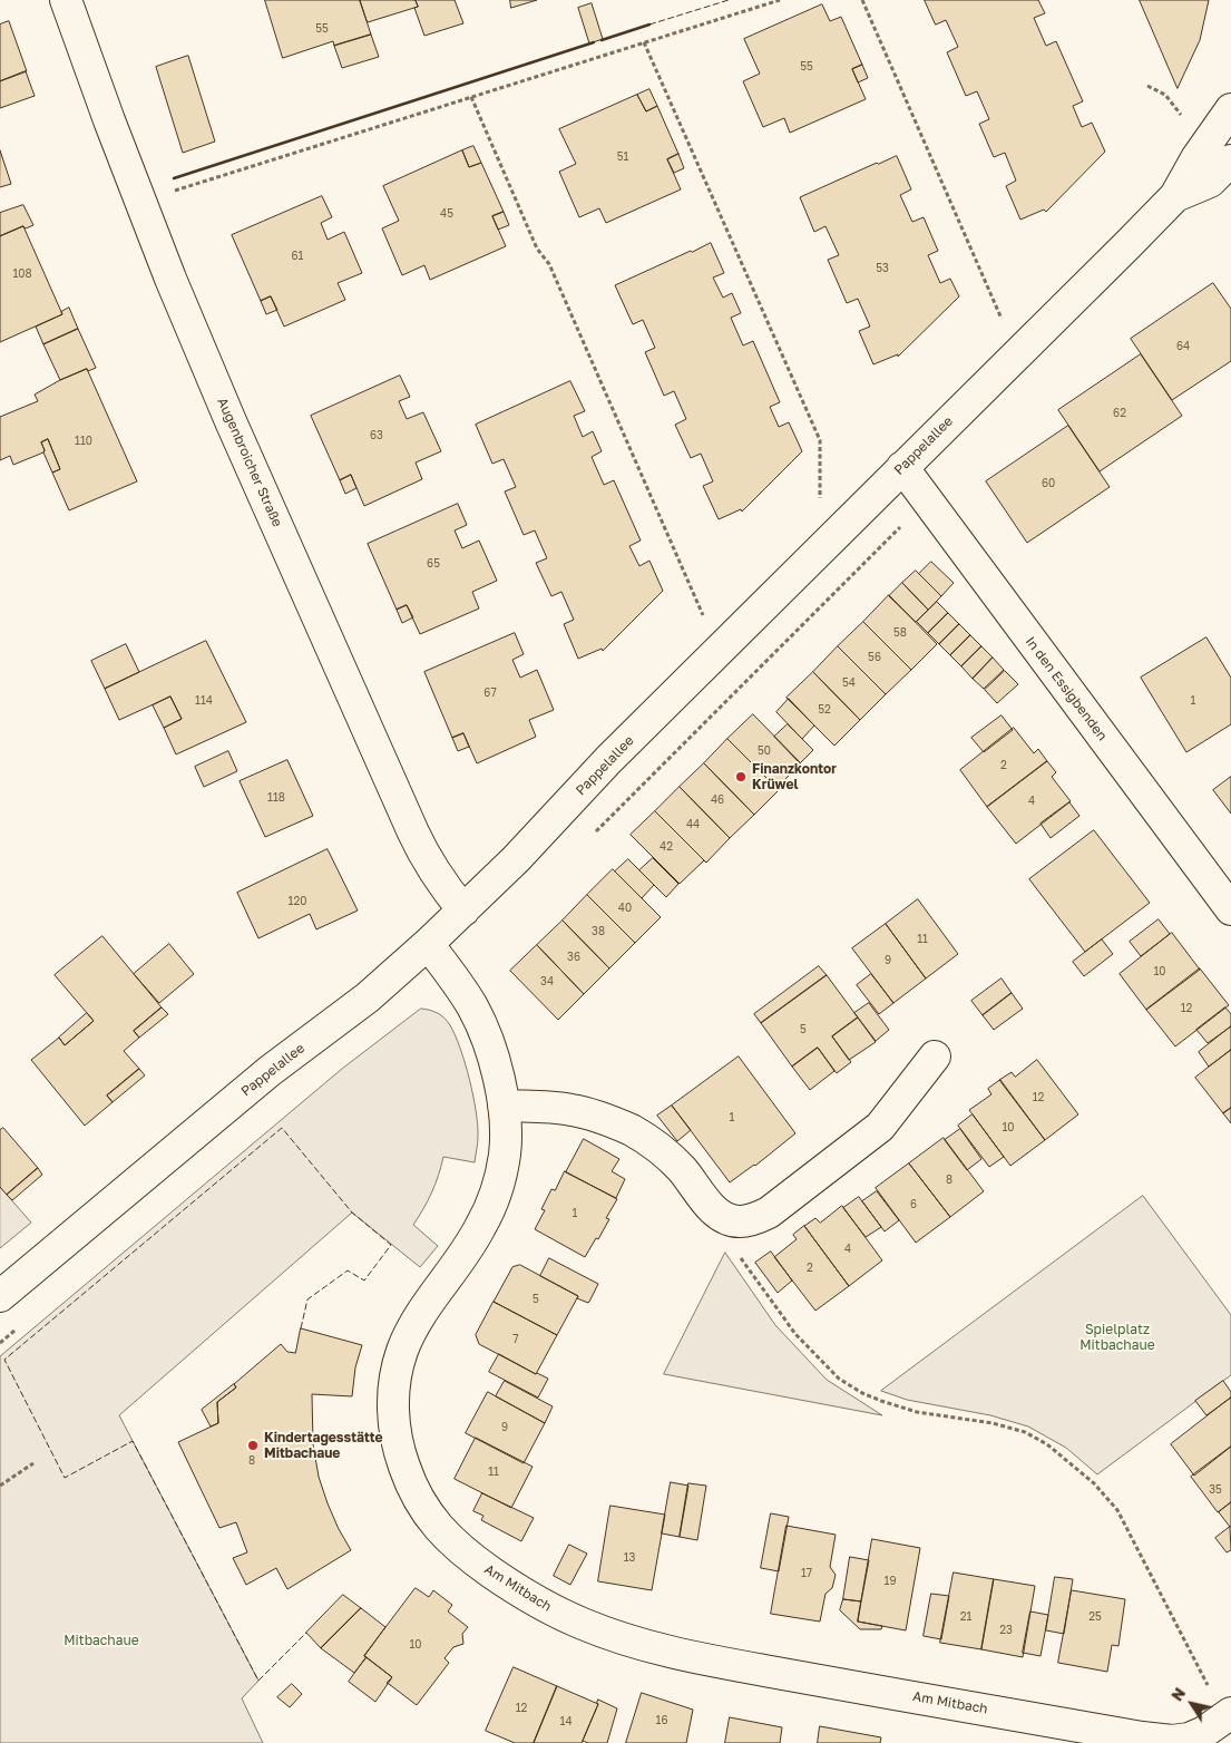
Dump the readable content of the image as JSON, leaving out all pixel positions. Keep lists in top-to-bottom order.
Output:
{
  "streets": {
    "street": [
      "Pappelallee",
      "Augenbroicher Straße",
      "In den Essigbenden",
      "Am Mitbach"
    ]
  },
  "crossings": [
    ["Pappelallee", "Augenbroicher Straße"],
    ["Pappelallee", "In den Essigbenden"],
    ["Pappelallee", "Am Mitbach"]
  ],
  "parks": ["Spielplatz Mitbachaue", "Mitbachaue"],
  "places": ["Finanzkontor Krüwel", "Kindertagesstätte Mitbachaue"],
  "house_numbers": [
    "55",
    "55",
    "51",
    "45",
    "61",
    "53",
    "108",
    "64",
    "62",
    "63",
    "110",
    "60",
    "65",
    "58",
    "56",
    "54",
    "67",
    "114",
    "1",
    "52",
    "50",
    "2",
    "118",
    "46",
    "4",
    "44",
    "42",
    "120",
    "40",
    "38",
    "11",
    "36",
    "9",
    "10",
    "34",
    "12",
    "5",
    "12",
    "1",
    "10",
    "8",
    "6",
    "1",
    "4",
    "2",
    "5",
    "7",
    "9",
    "8",
    "11",
    "35",
    "13",
    "17",
    "19",
    "21",
    "25",
    "23",
    "10",
    "12",
    "16",
    "14"
  ],
  "north": "top left"
}
